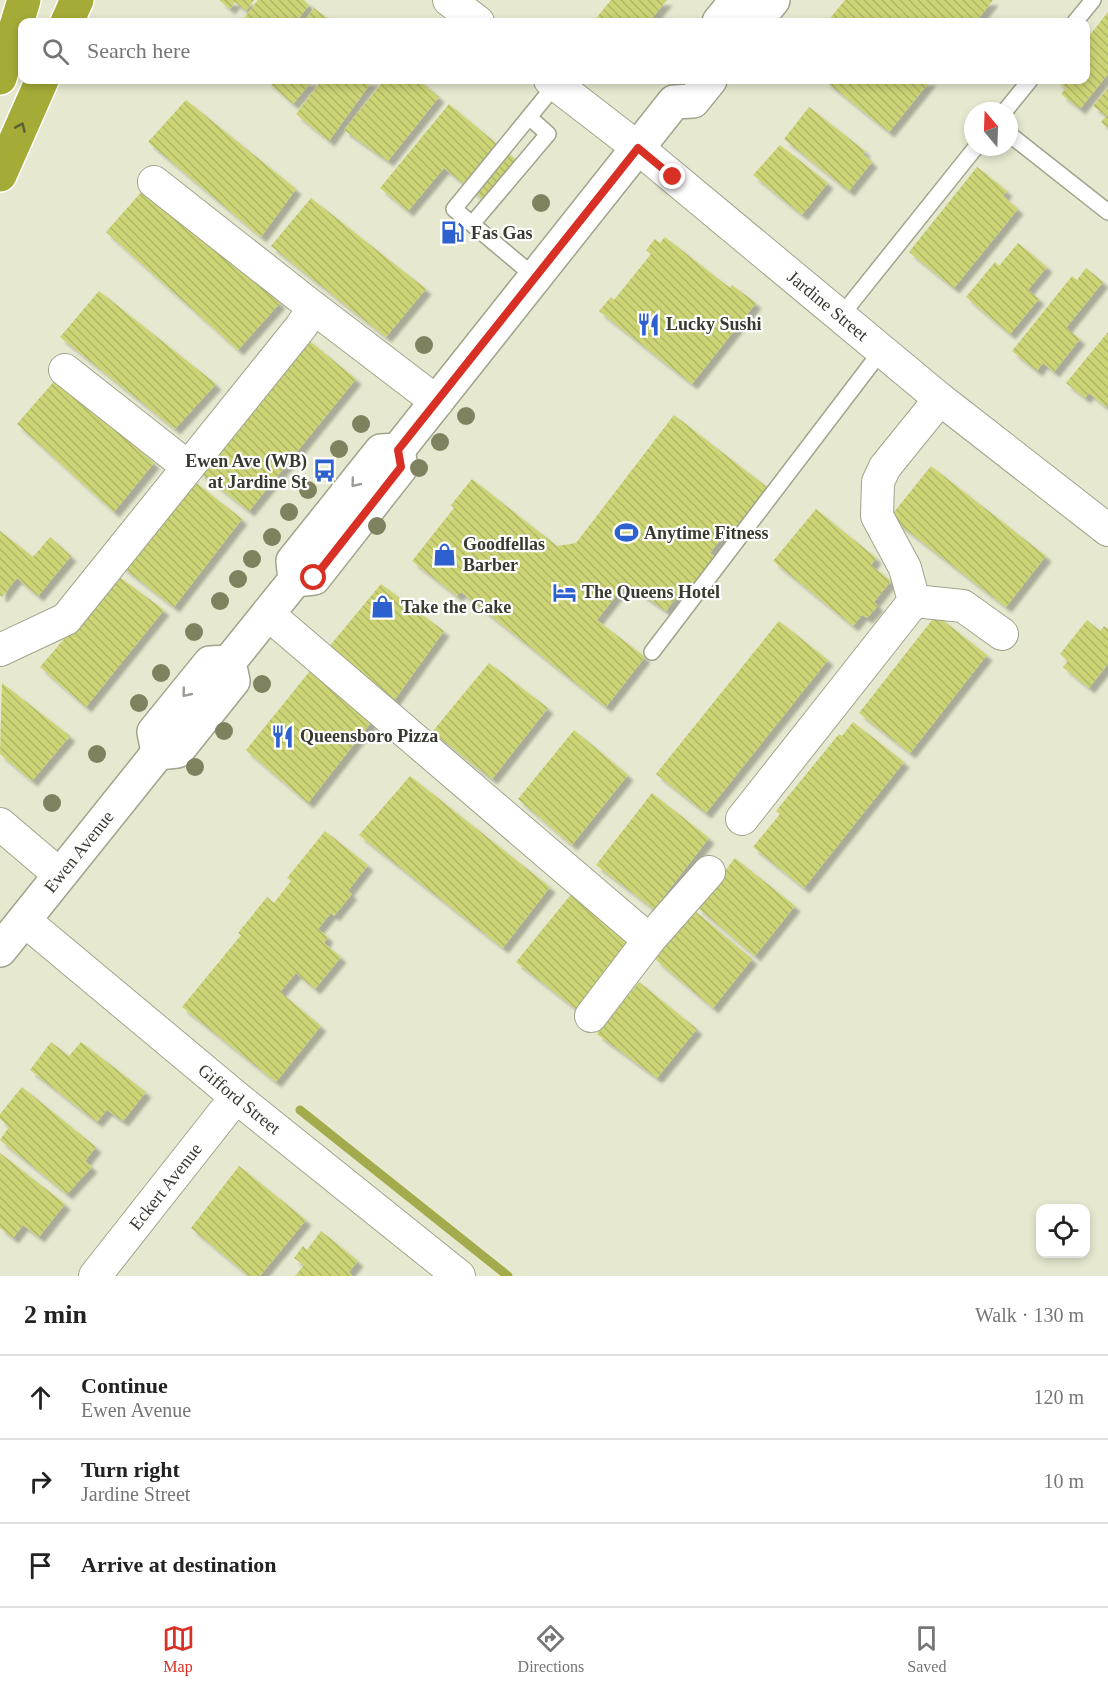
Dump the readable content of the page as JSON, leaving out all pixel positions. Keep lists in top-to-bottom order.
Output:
{
  "streets": {
    "street": [
      "Jardine Street",
      "Ewen Avenue",
      "Gifford Street",
      "Eckert Avenue"
    ]
  },
  "crossings": [
    ["Jardine Street", "Ewen Avenue"],
    ["Ewen Avenue", "Gifford Street"],
    ["Gifford Street", "Eckert Avenue"]
  ],
  "places": {
    "fuel station": ["Fas Gas"],
    "restaurant": ["Lucky Sushi", "Queensboro Pizza"],
    "bus stop": ["Ewen Ave (WB) at Jardine St"],
    "sports": ["Anytime Fitness"],
    "shop": ["Goodfellas Barber", "Take the Cake"],
    "hotel": ["The Queens Hotel"]
  },
  "north": "top",
  "page": {
    "search": "Search here",
    "heading": ["2 min", "Walk · 130 m"],
    "list": [
      ["Continue", "Ewen Avenue", "120 m"],
      ["Turn right", "Jardine Street", "10 m"],
      "Arrive at destination"
    ],
    "nav": ["Map", "Directions", "Saved"]
  }
}
